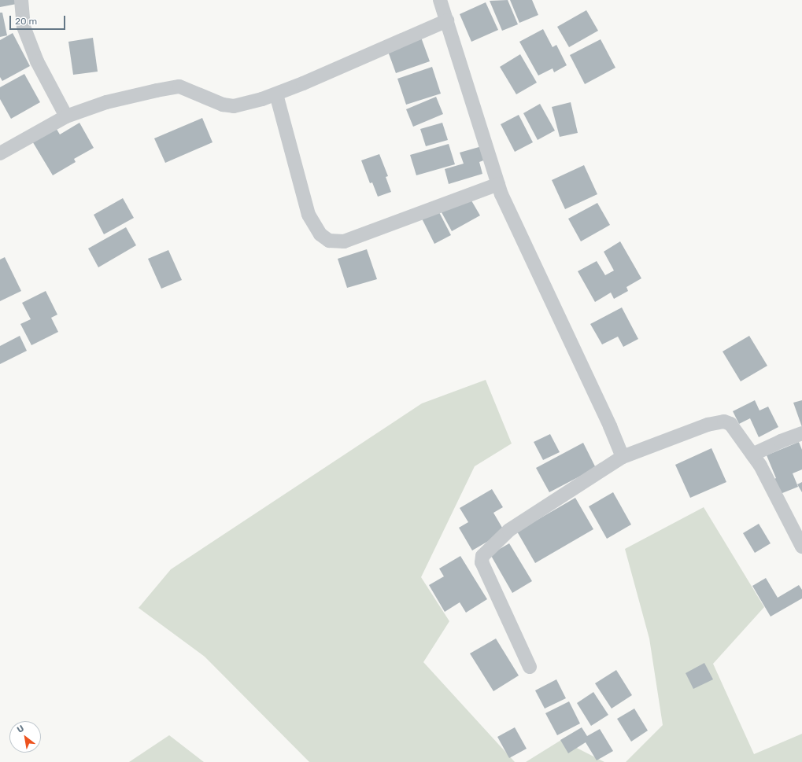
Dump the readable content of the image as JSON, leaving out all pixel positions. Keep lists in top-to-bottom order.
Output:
{
  "scale_bar": "20 m",
  "north": "top left"
}
